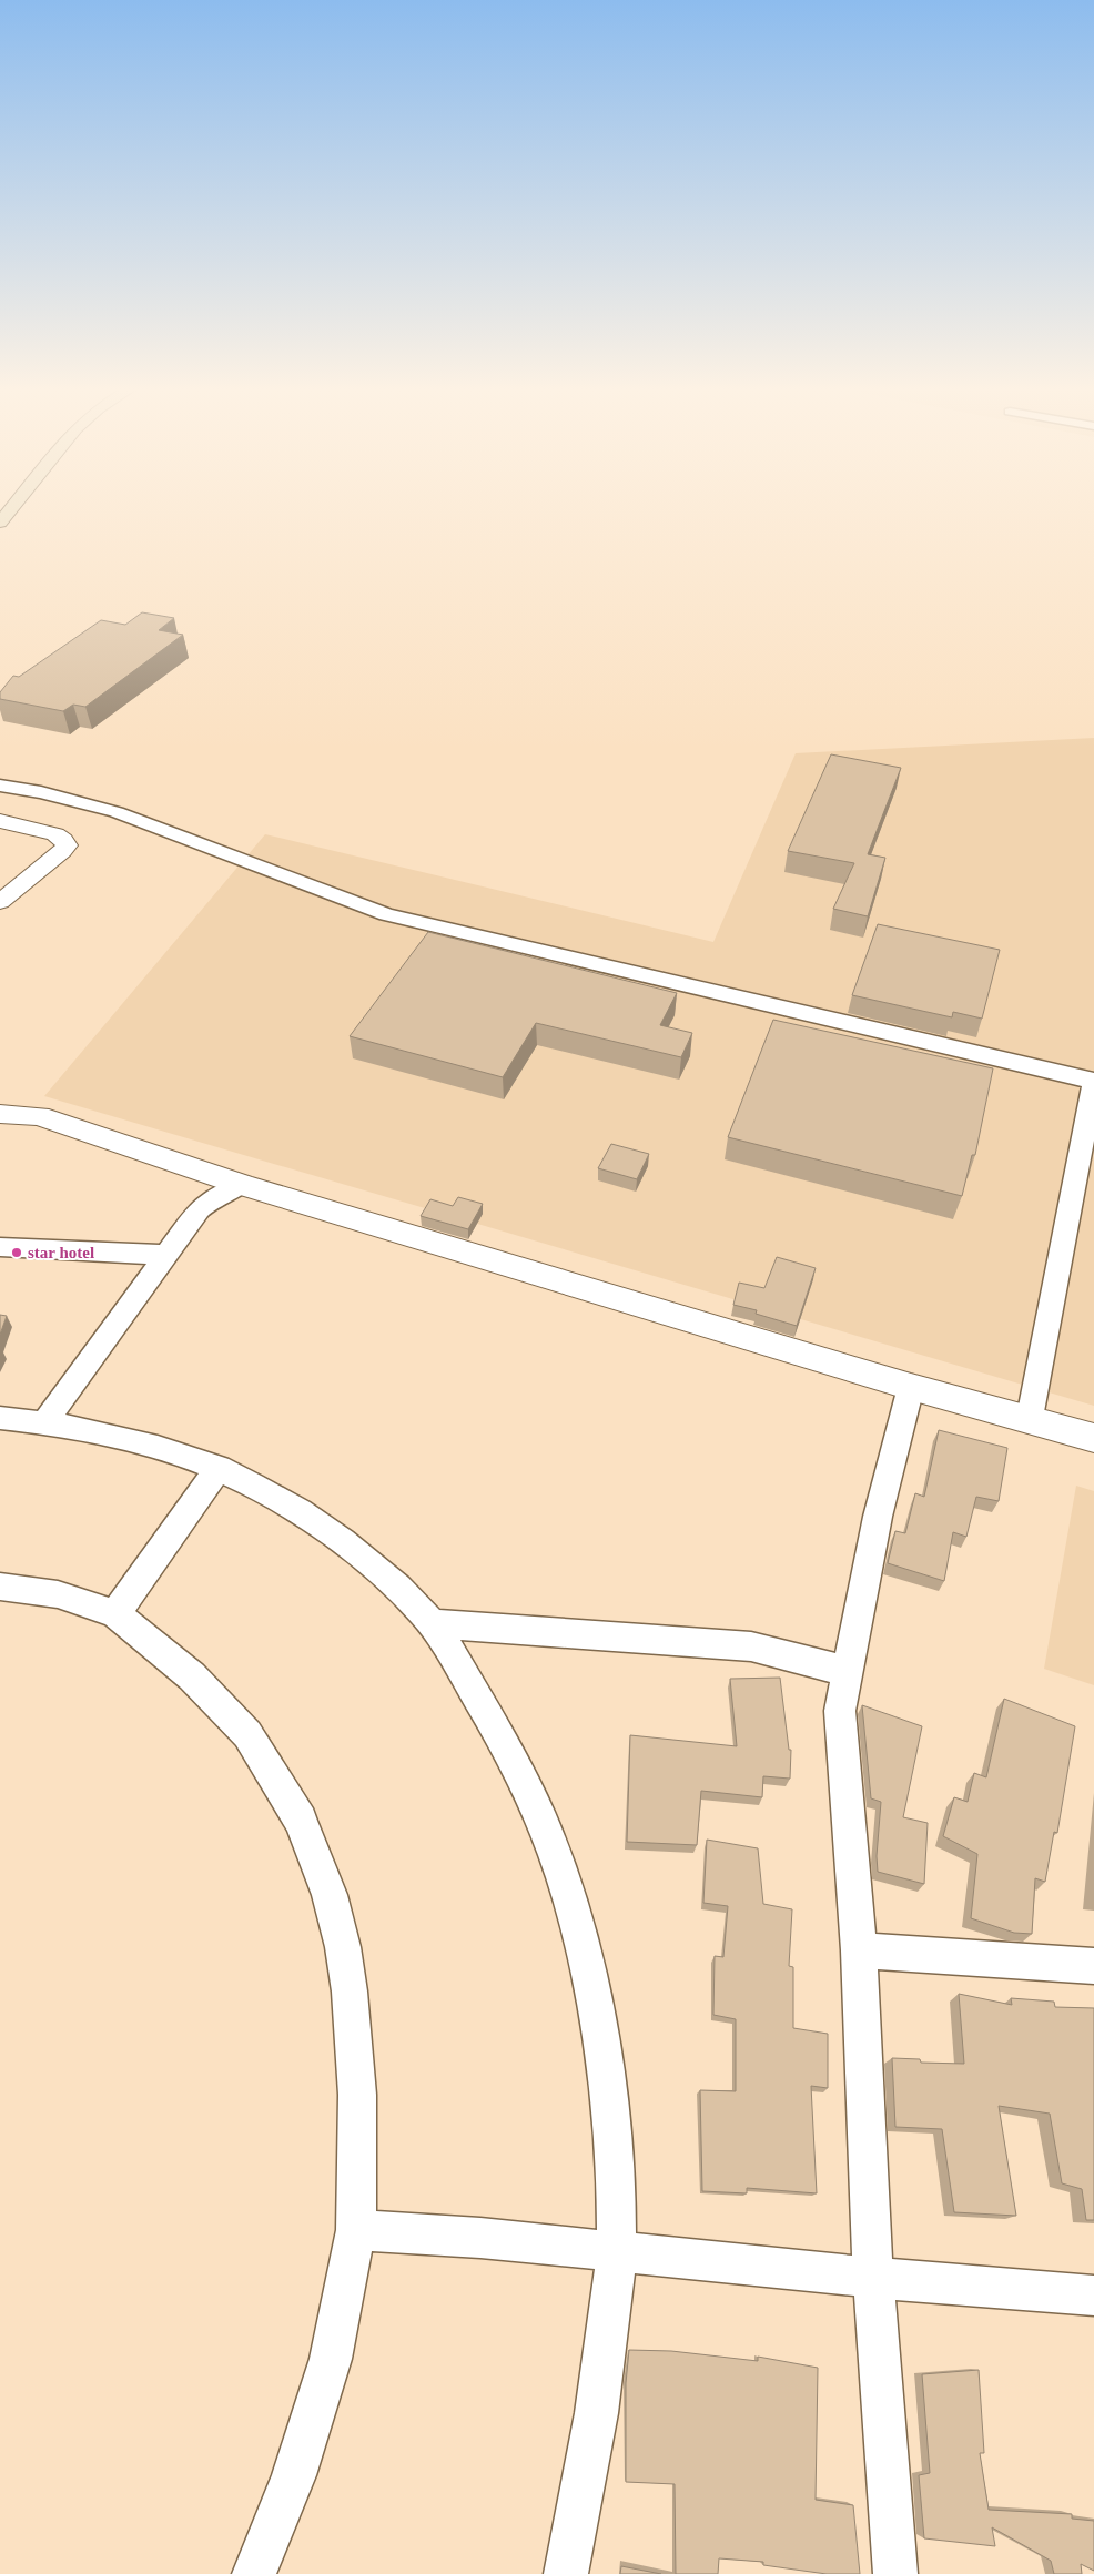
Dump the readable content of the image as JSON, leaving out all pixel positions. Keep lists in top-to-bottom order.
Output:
{
  "places": ["star hotel"]
}
